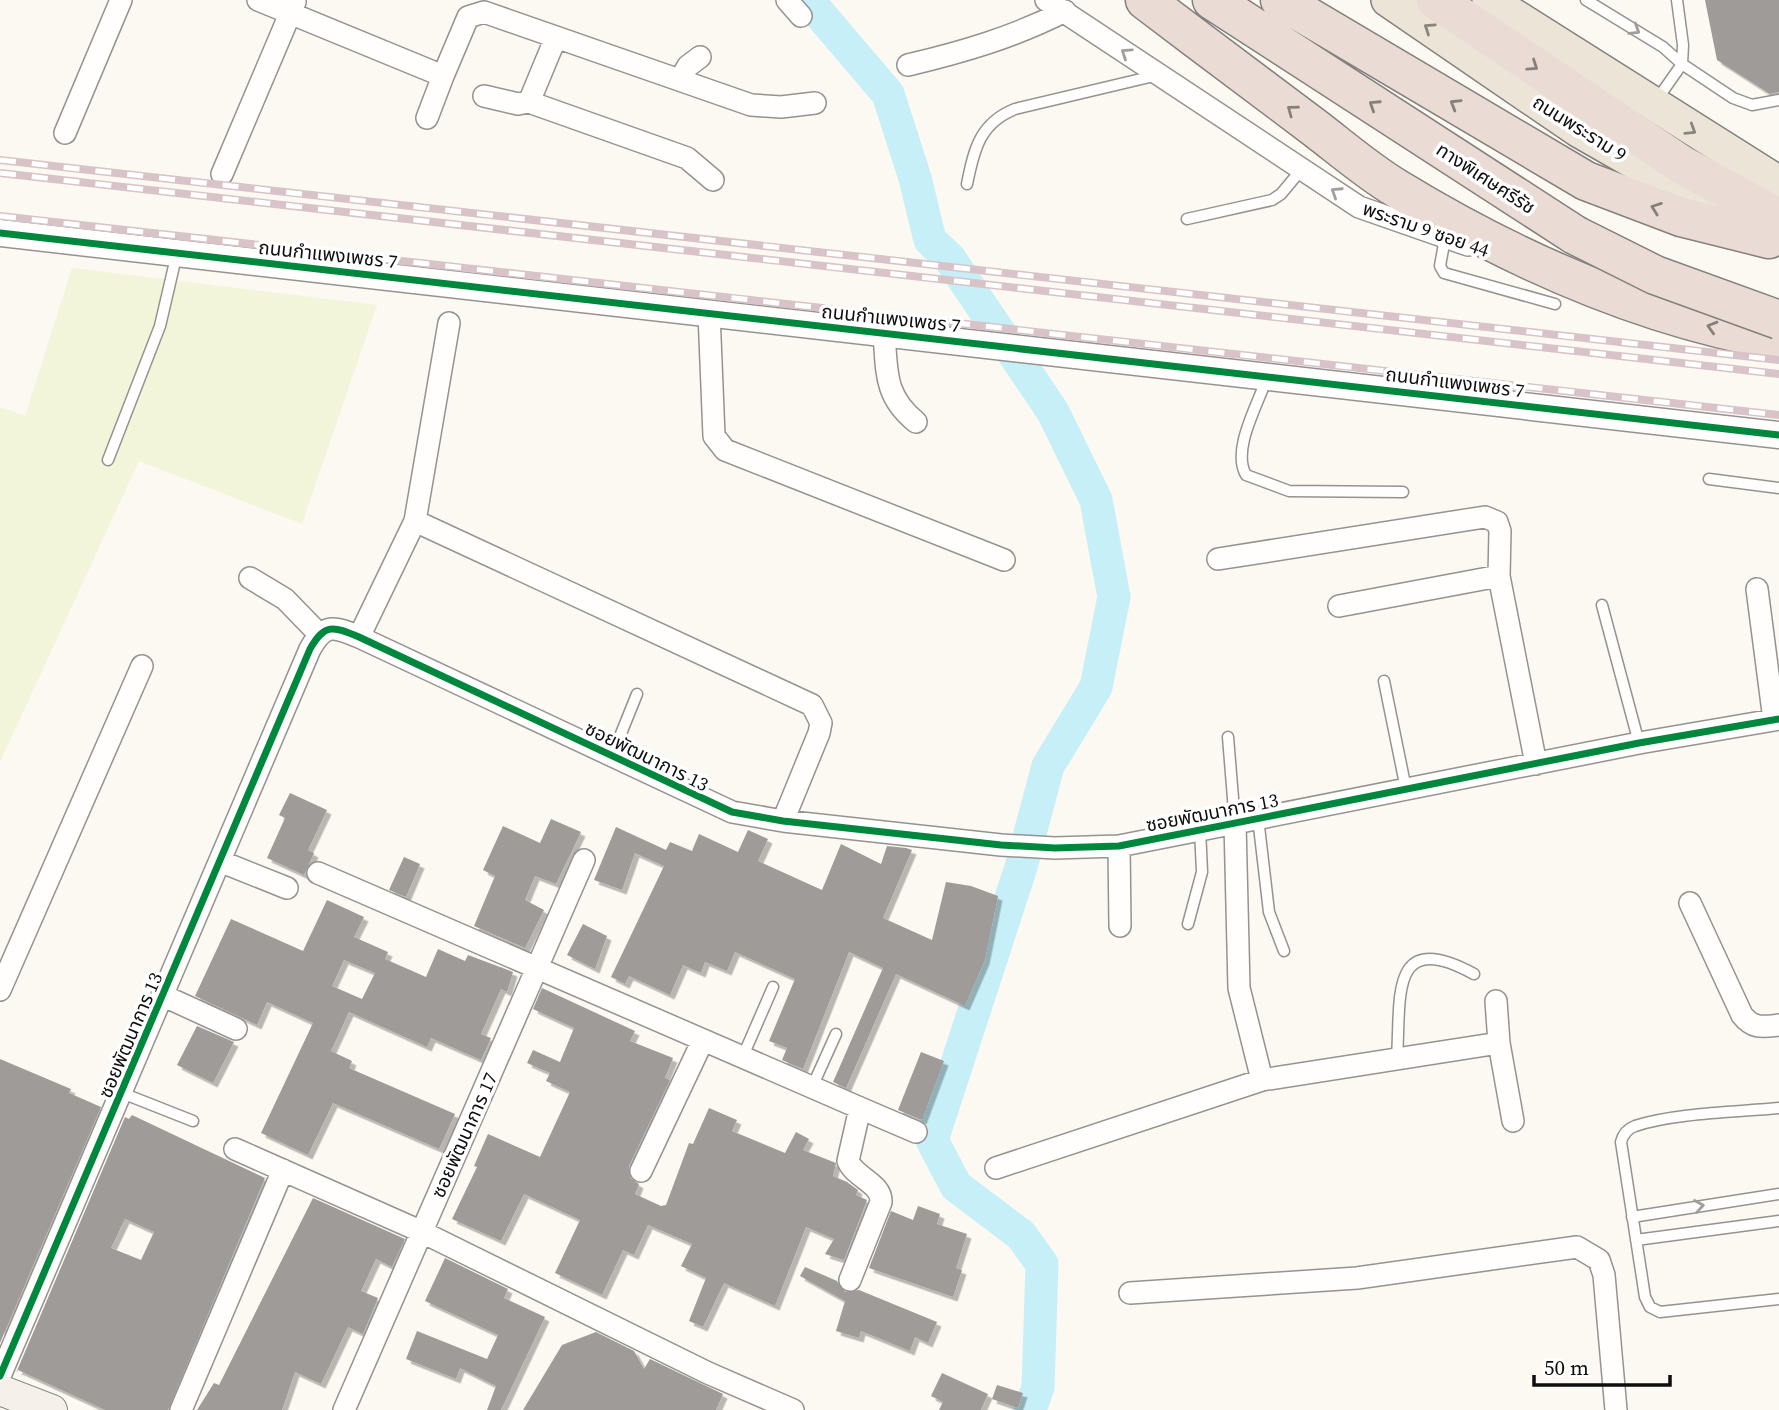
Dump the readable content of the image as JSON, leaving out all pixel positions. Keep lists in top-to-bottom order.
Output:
{
  "streets": {
    "highway": ["ทางพิเศษศรีรัช"],
    "main road": ["ถนนพระราม 9"],
    "street": [
      "พระราม 9 ซอย 44",
      "ถนนกำแพงเพชร 7",
      "ซอยพัฒนาการ 13",
      "ซอยพัฒนาการ 17"
    ]
  },
  "scale_bar": "50 m"
}
